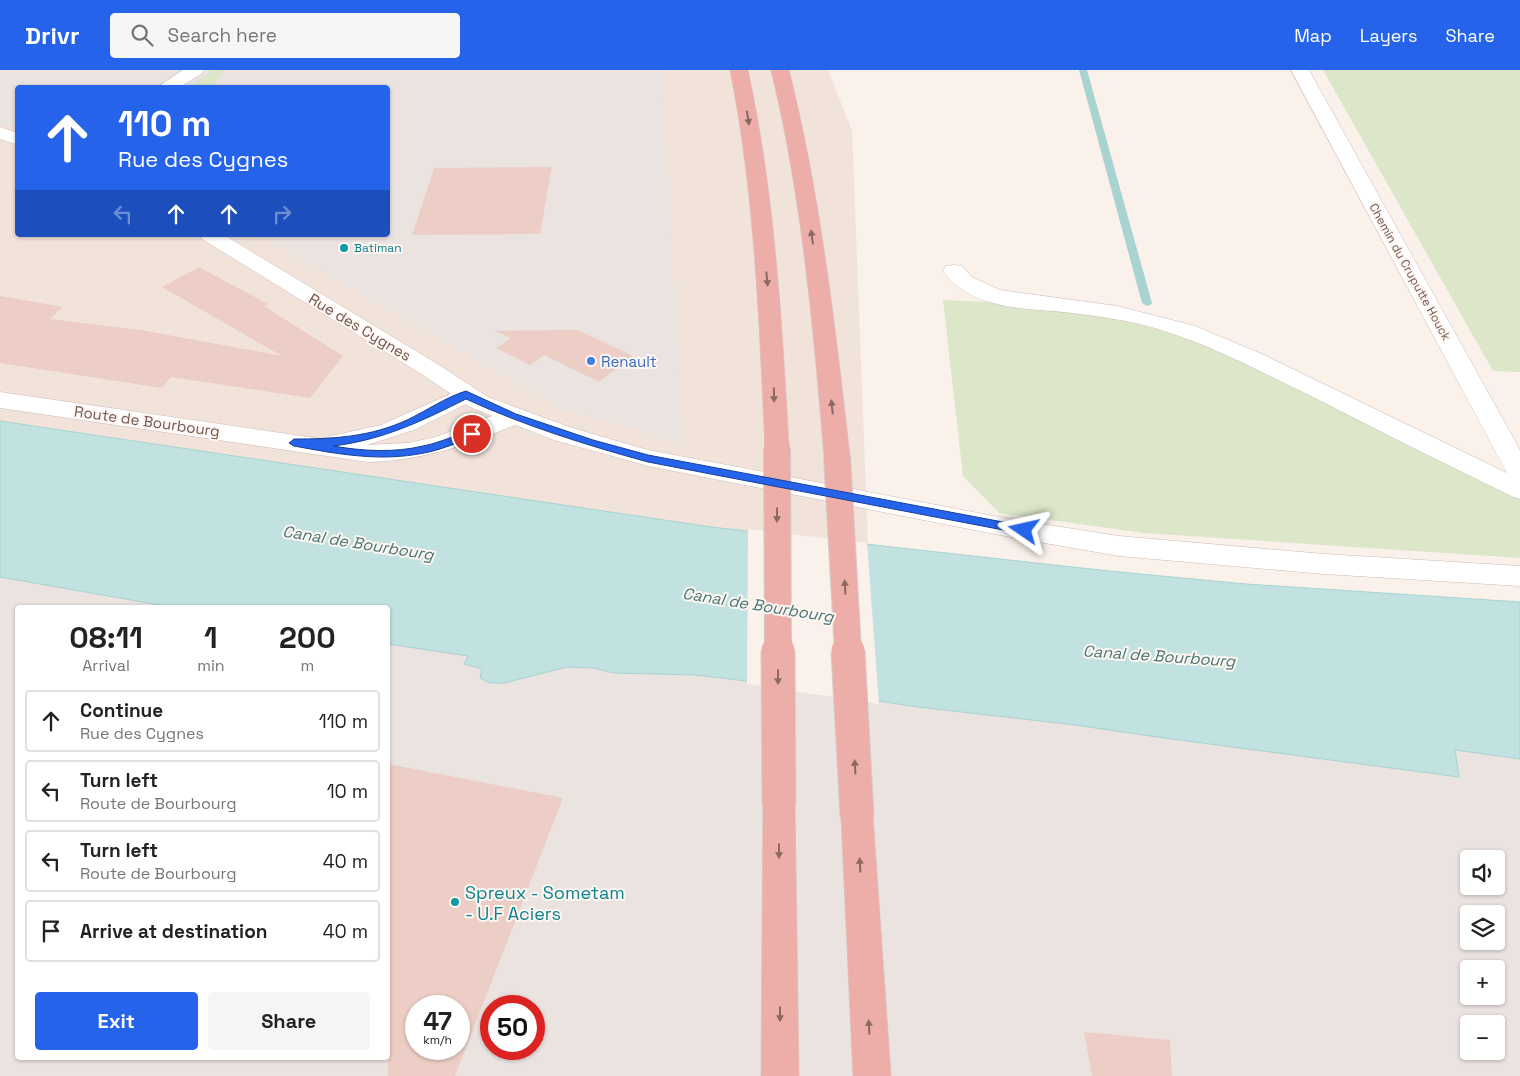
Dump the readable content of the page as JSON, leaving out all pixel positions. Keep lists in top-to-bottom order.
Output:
{
  "streets": {
    "street": ["Chemin du Cruputte Houck", "Rue des Cygnes", "Route de Bourbourg"]
  },
  "crossings": [
    ["Rue des Cygnes", "Route de Bourbourg"]
  ],
  "water": ["Canal de Bourbourg"],
  "places": ["Batiman", "Renault", "Spreux - Sometam - U.F Aciers"],
  "page": {
    "header": "Drivr",
    "search": "Search here",
    "nav": ["Map", "Layers", "Share"],
    "turn": ["110 m", "Rue des Cygnes"],
    "eta": [
      "08:11",
      "Arrival",
      "1",
      "min",
      "200",
      "m"
    ],
    "list": [
      {
        "name": "Continue",
        "note": "Rue des Cygnes",
        "value": "110 m"
      },
      {
        "name": "Turn left",
        "note": "Route de Bourbourg",
        "value": "10 m"
      },
      {
        "name": "Turn left",
        "note": "Route de Bourbourg",
        "value": "40 m"
      },
      {
        "name": "Arrive at destination",
        "value": "40 m"
      }
    ],
    "map_buttons": ["+", "−"],
    "buttons": ["Exit", "Share"],
    "speed": "47 km/h",
    "limit": "50"
  }
}
